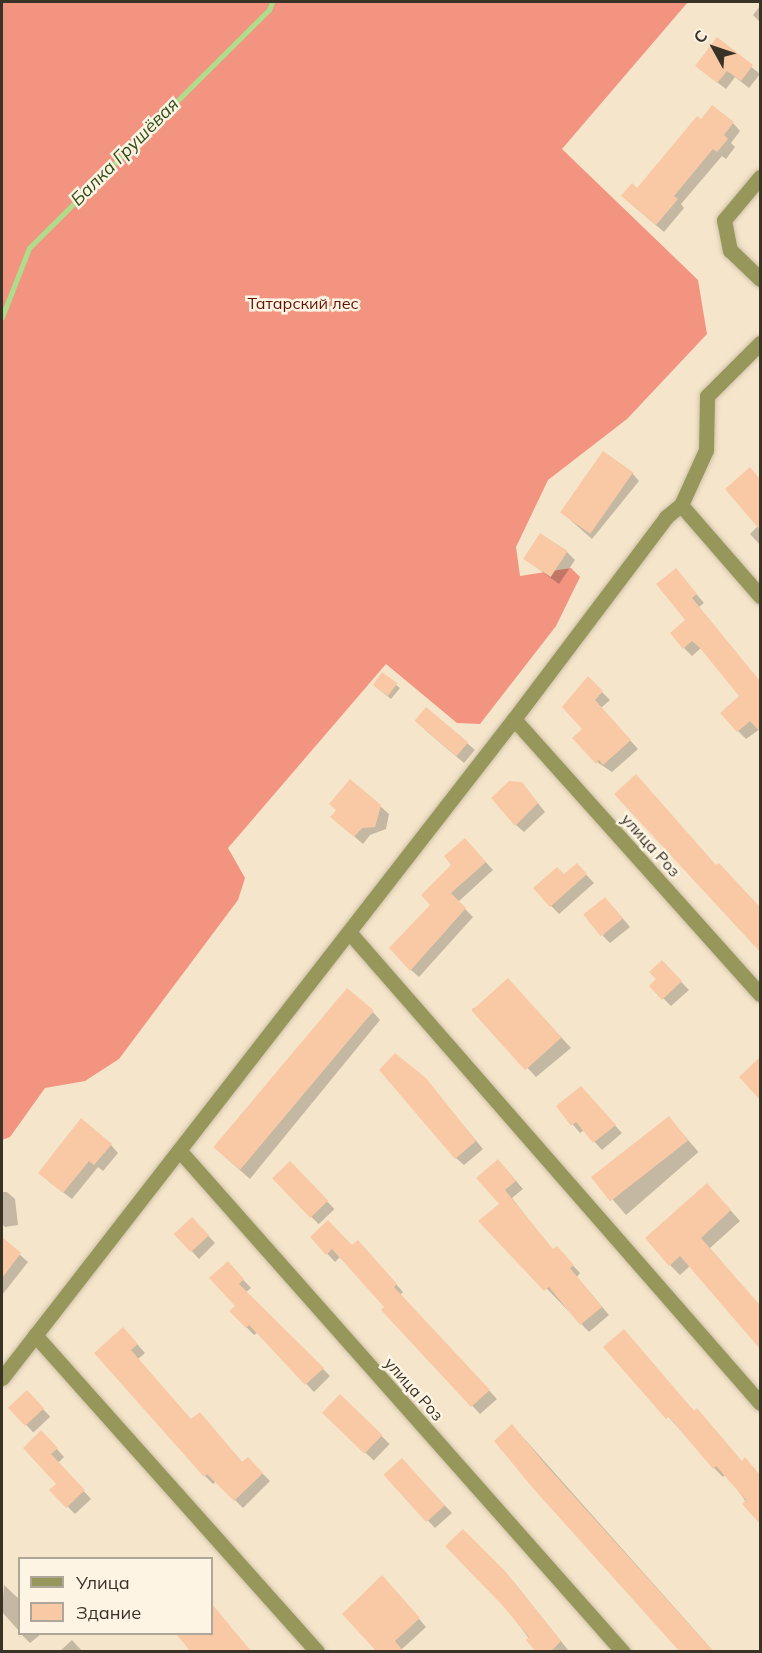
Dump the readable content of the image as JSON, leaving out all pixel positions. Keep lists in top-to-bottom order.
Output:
{
  "streets": {
    "street": ["улица Роз"]
  },
  "water": ["Балка Грушёвая"],
  "parks": ["Татарский лес"],
  "legend": ["Улица", "Здание"],
  "north": "top left"
}
